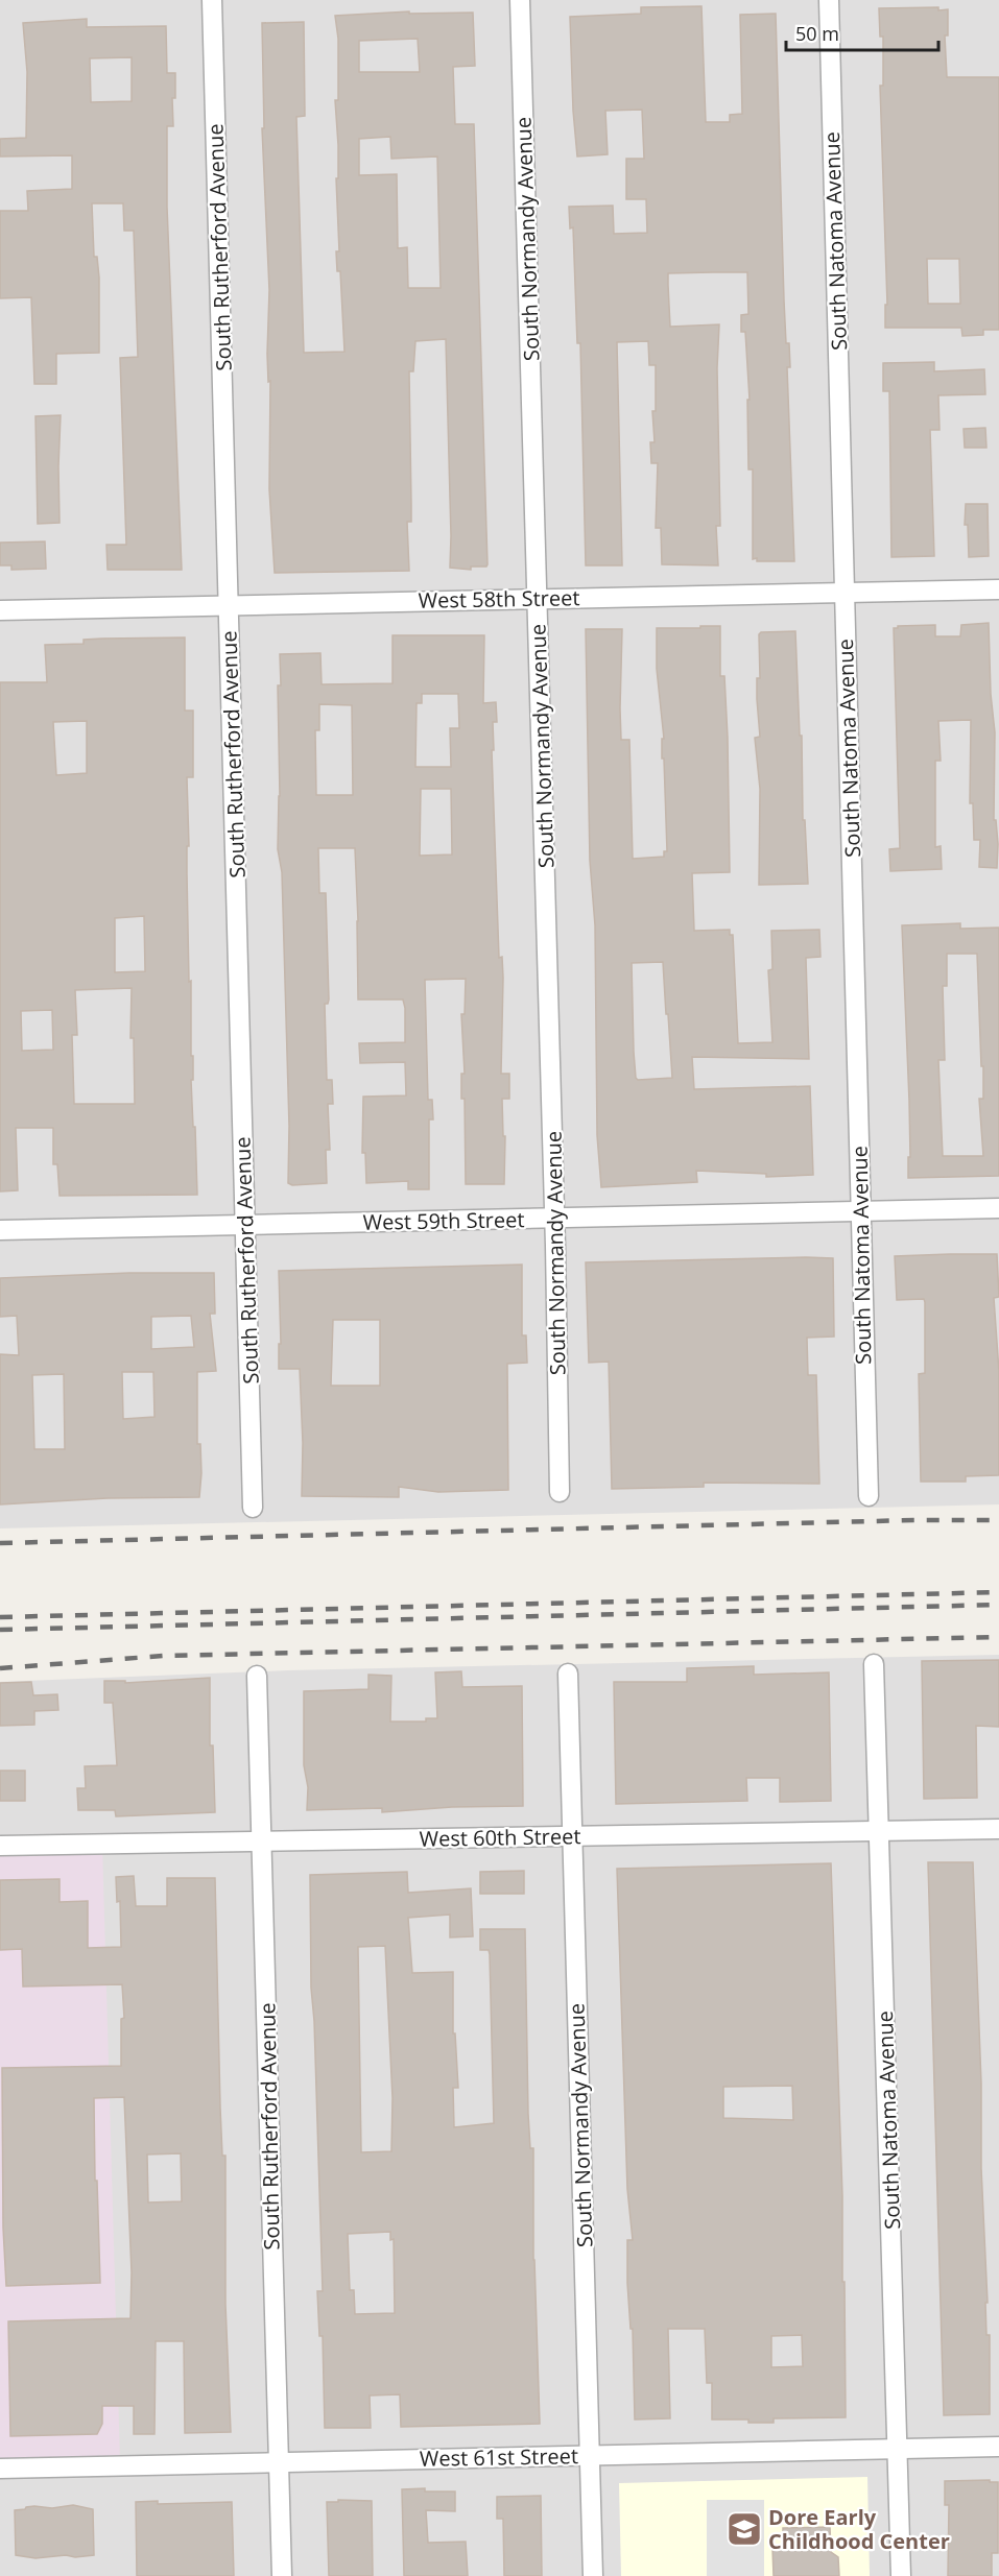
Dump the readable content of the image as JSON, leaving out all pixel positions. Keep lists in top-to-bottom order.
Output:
{
  "streets": {
    "street": [
      "South Normandy Avenue",
      "South Natoma Avenue",
      "South Rutherford Avenue",
      "West 58th Street",
      "West 59th Street",
      "West 60th Street",
      "West 61st Street"
    ]
  },
  "crossings": [
    ["South Normandy Avenue", "West 58th Street"],
    ["South Normandy Avenue", "West 59th Street"],
    ["South Normandy Avenue", "West 60th Street"],
    ["South Normandy Avenue", "West 61st Street"],
    ["South Natoma Avenue", "West 58th Street"],
    ["South Natoma Avenue", "West 59th Street"],
    ["South Natoma Avenue", "West 60th Street"],
    ["South Natoma Avenue", "West 61st Street"],
    ["South Rutherford Avenue", "West 58th Street"],
    ["South Rutherford Avenue", "West 59th Street"],
    ["South Rutherford Avenue", "West 60th Street"],
    ["South Rutherford Avenue", "West 61st Street"]
  ],
  "places": {
    "school or university": ["Dore Early Childhood Center"]
  },
  "scale_bar": "50 m"
}
